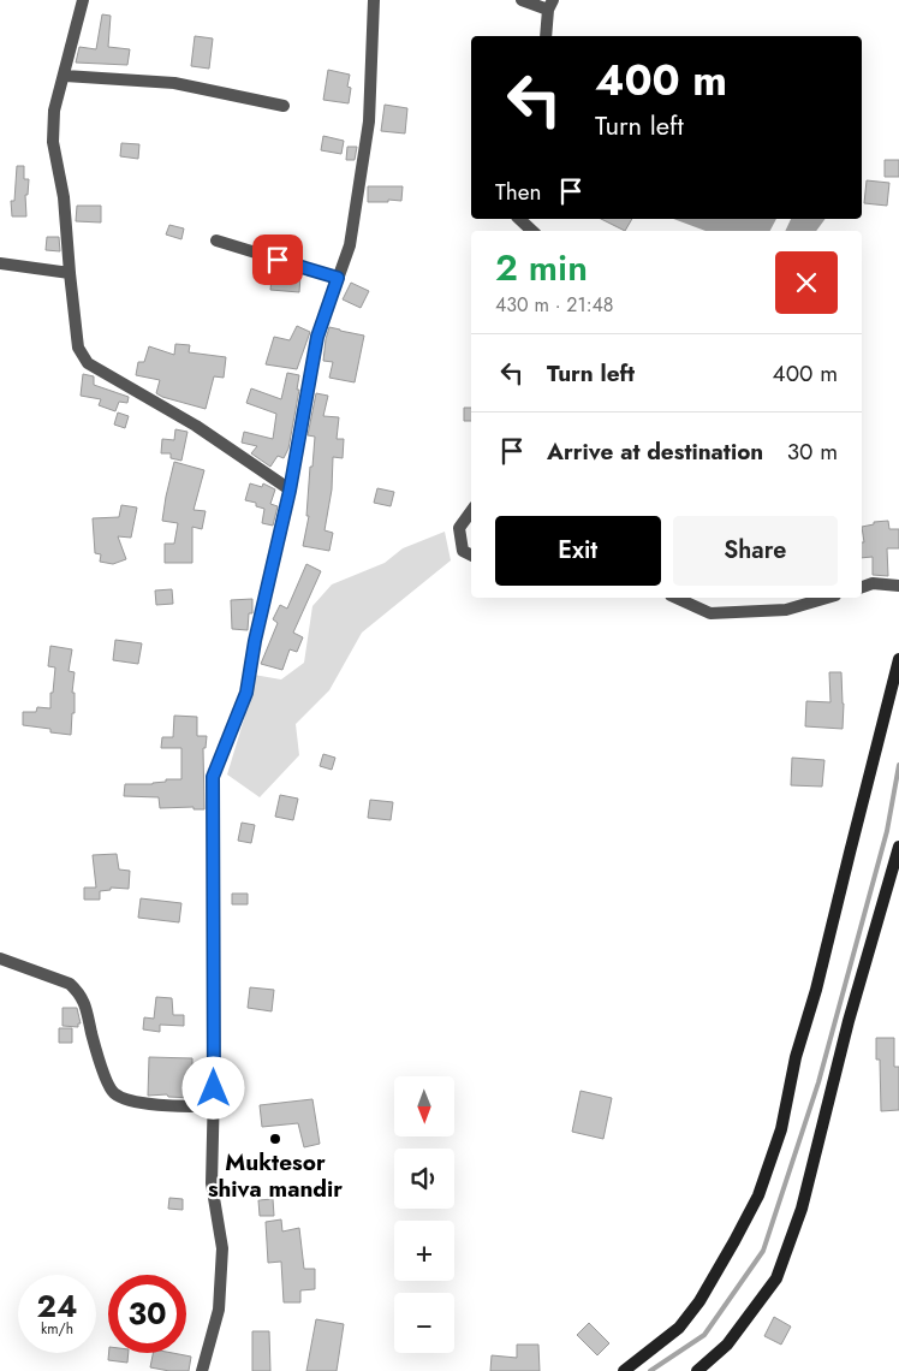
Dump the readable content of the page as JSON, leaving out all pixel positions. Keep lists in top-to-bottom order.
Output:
{
  "places": ["Muktesor shiva mandir"],
  "north": "bottom",
  "page": {
    "turn": ["400 m", "Turn left"],
    "then": "Then",
    "heading": ["2 min", "430 m · 21:48"],
    "list": [
      {
        "name": "Turn left",
        "value": "400 m"
      },
      {
        "name": "Arrive at destination",
        "value": "30 m"
      }
    ],
    "buttons": ["Exit", "Share"],
    "map_buttons": ["+", "−"],
    "speed": "24 km/h",
    "limit": "30"
  }
}
